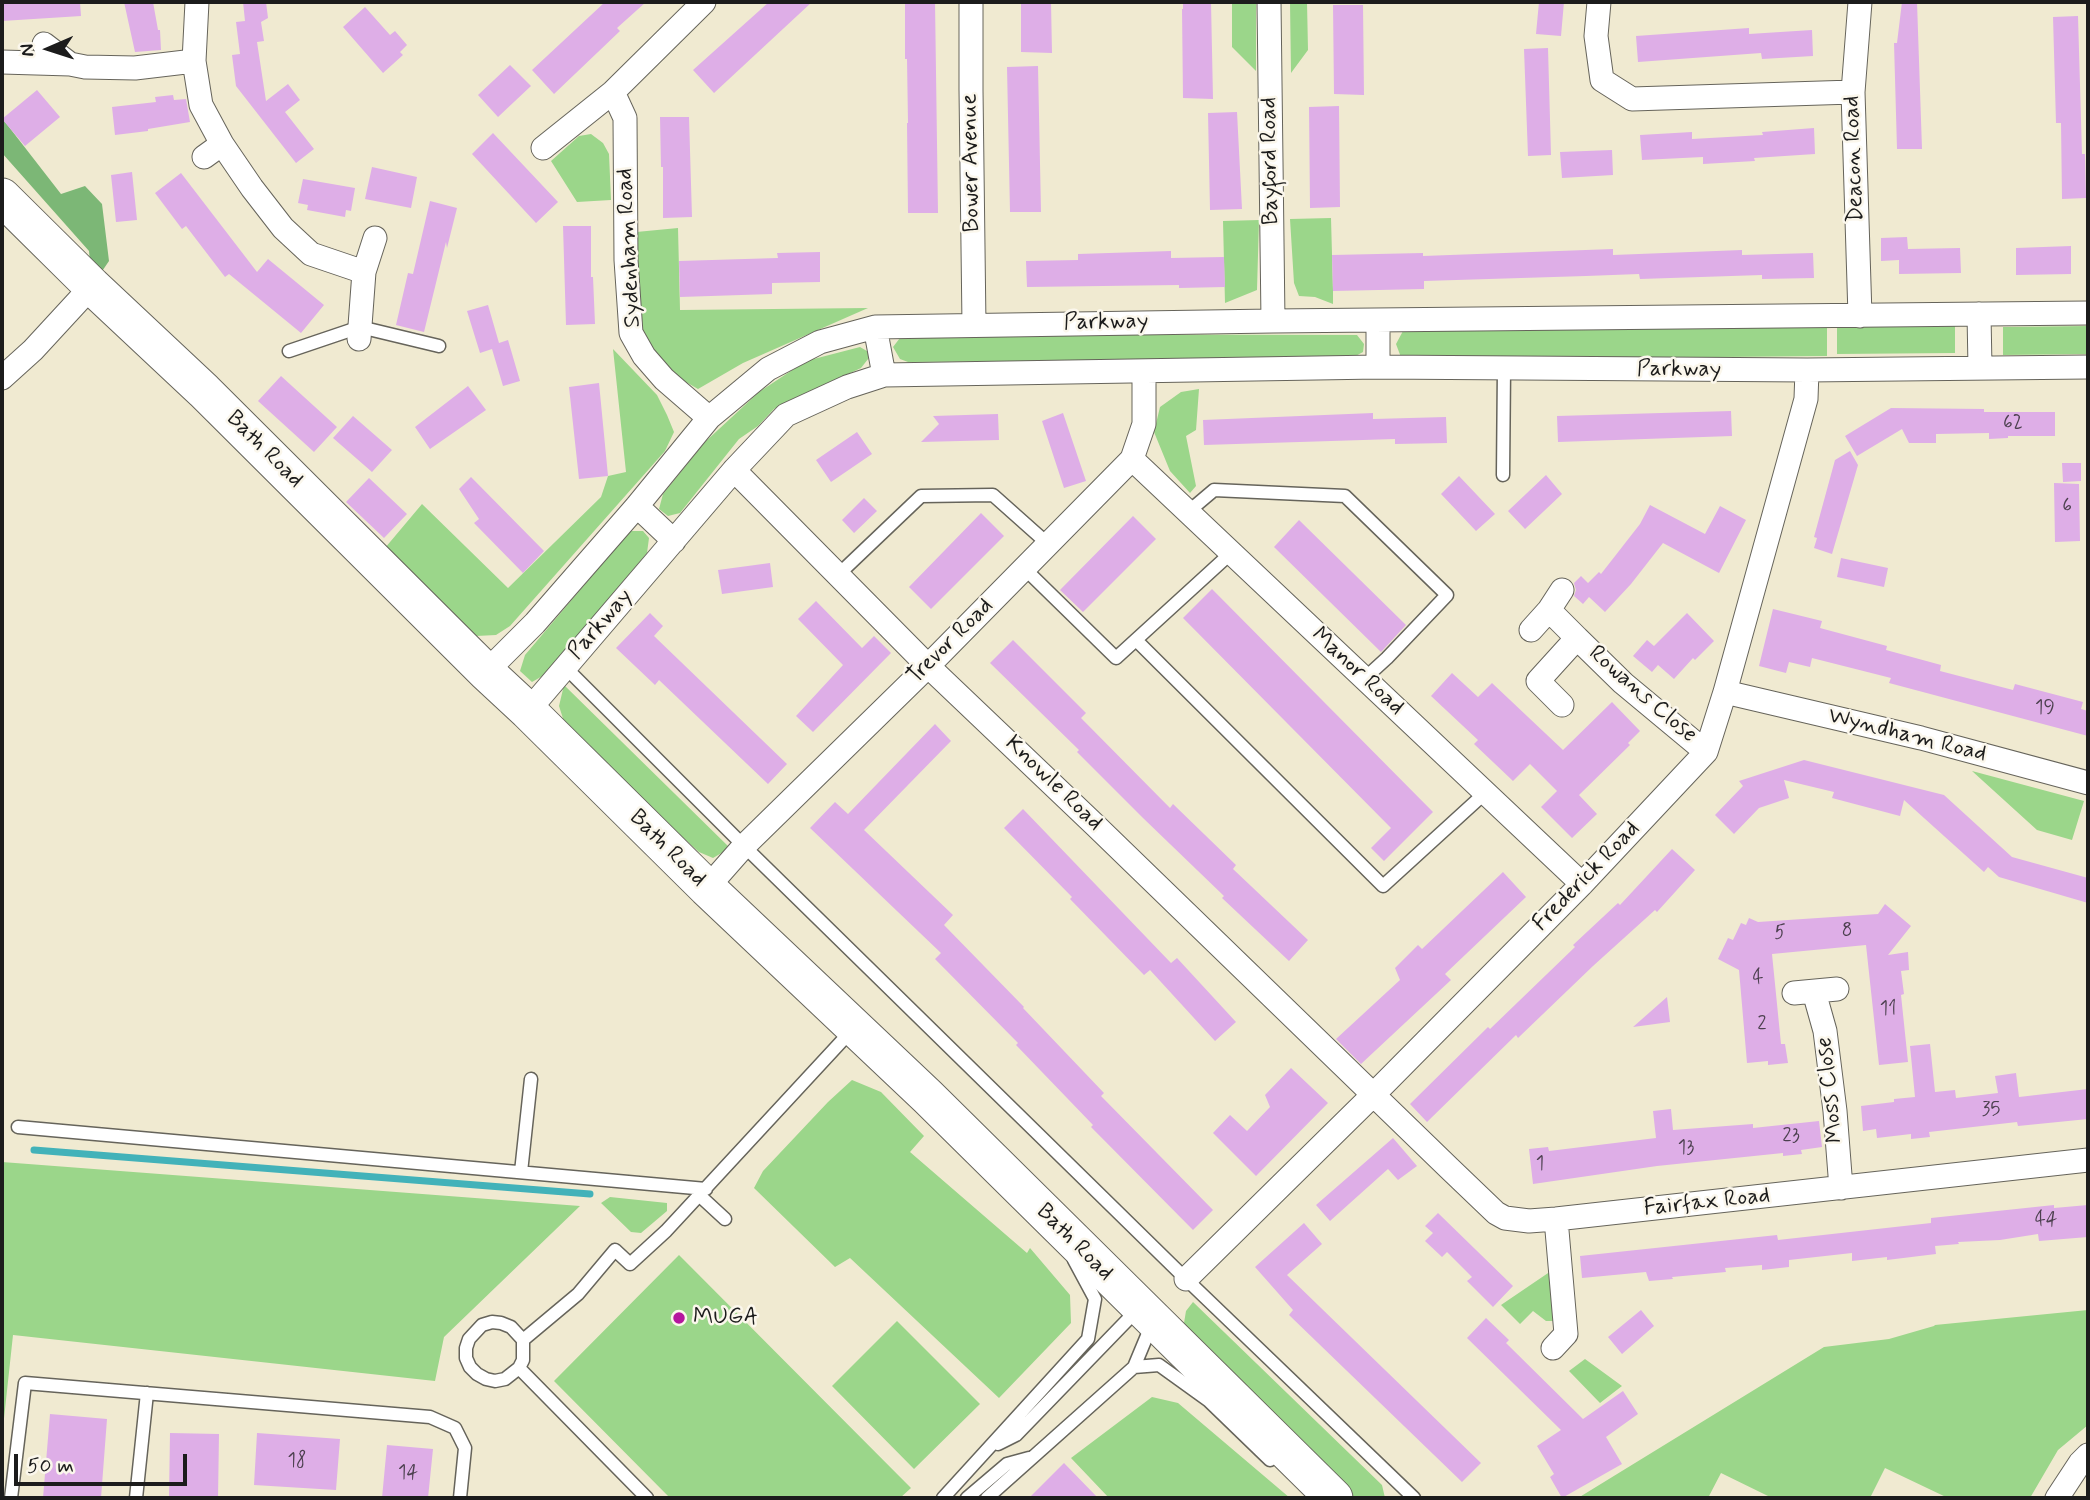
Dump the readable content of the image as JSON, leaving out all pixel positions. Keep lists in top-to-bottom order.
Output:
{
  "streets": {
    "main road": ["Bath Road"],
    "street": [
      "Deacon Road",
      "Bayford Road",
      "Bower Avenue",
      "Sydenham Road",
      "Parkway",
      "Trevor Road",
      "Manor Road",
      "Rowans Close",
      "Wyndham Road",
      "Knowle Road",
      "Frederick Road",
      "Moss Close",
      "Fairfax Road"
    ]
  },
  "crossings": [
    ["Deacon Road", "Parkway"],
    ["Bayford Road", "Parkway"],
    ["Bower Avenue", "Parkway"],
    ["Sydenham Road", "Parkway"],
    ["Parkway", "Bath Road"],
    ["Parkway", "Trevor Road"],
    ["Parkway", "Knowle Road"],
    ["Parkway", "Frederick Road"],
    ["Bath Road", "Trevor Road"],
    ["Trevor Road", "Manor Road"],
    ["Trevor Road", "Knowle Road"],
    ["Manor Road", "Frederick Road"],
    ["Rowans Close", "Frederick Road"],
    ["Wyndham Road", "Frederick Road"],
    ["Knowle Road", "Frederick Road"],
    ["Knowle Road", "Fairfax Road"],
    ["Frederick Road", "Fairfax Road"],
    ["Moss Close", "Fairfax Road"]
  ],
  "places": ["MUGA"],
  "house_numbers": [
    "62",
    "6",
    "19",
    "8",
    "5",
    "4",
    "11",
    "2",
    "35",
    "23",
    "13",
    "1",
    "44",
    "18",
    "14"
  ],
  "scale_bar": "50 m",
  "north": "left"
}
